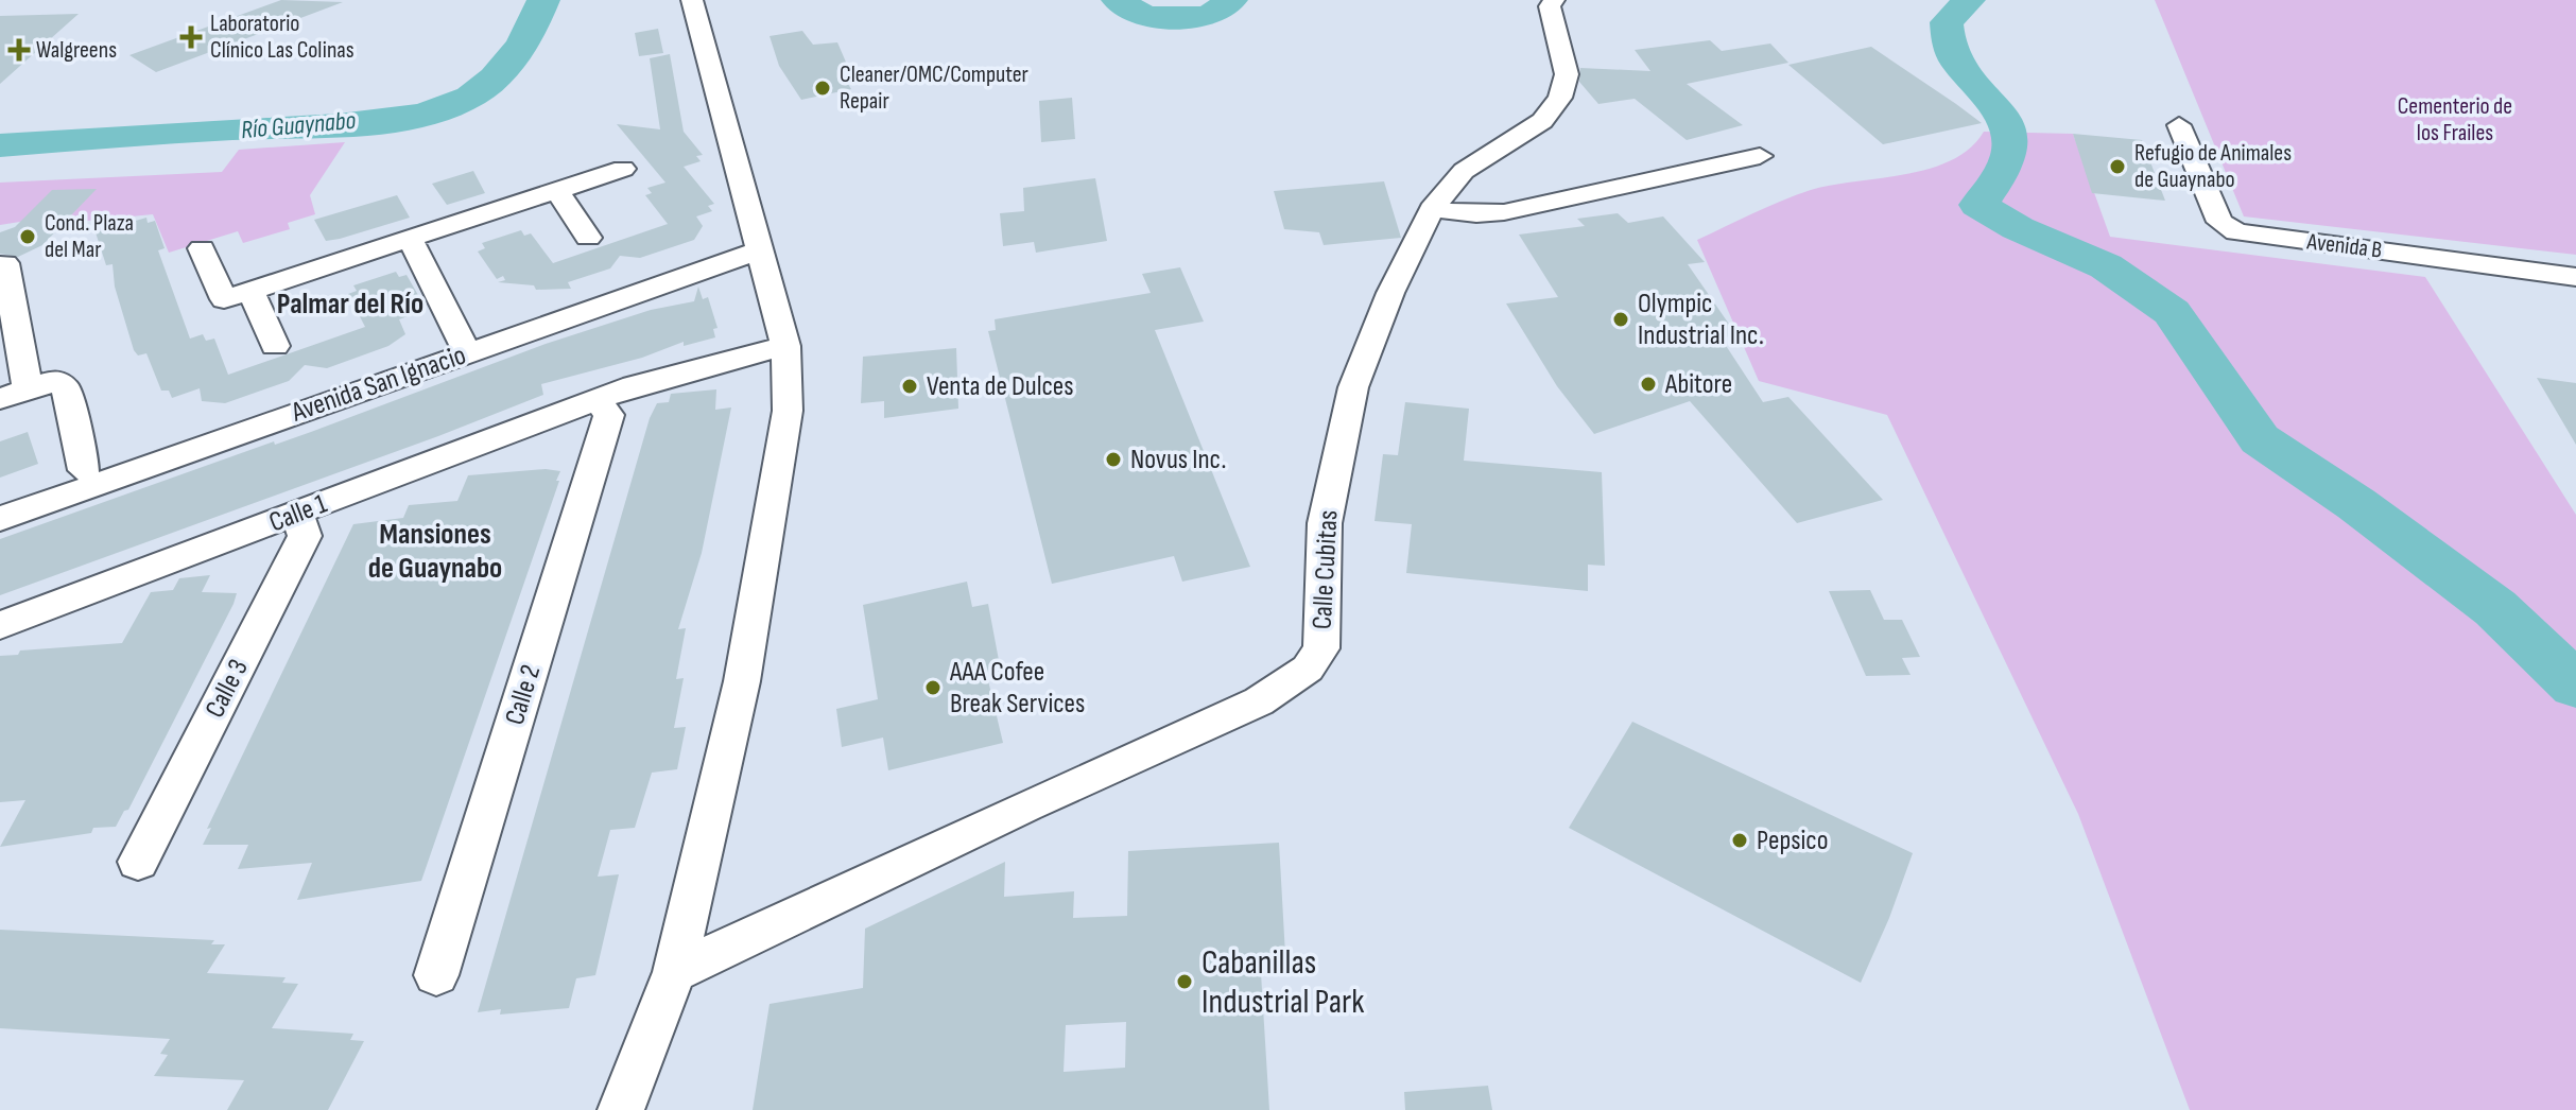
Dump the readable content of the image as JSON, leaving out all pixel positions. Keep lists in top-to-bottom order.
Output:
{
  "streets": {
    "street": [
      "Avenida B",
      "Avenida San Ignacio",
      "Calle 1",
      "Calle Cubitas",
      "Calle 3",
      "Calle 2"
    ]
  },
  "crossings": [
    ["Calle 1", "Calle 3"],
    ["Calle 1", "Calle 2"]
  ],
  "districts": ["Palmar del Río", "Mansiones de Guaynabo"],
  "water": ["Río Guaynabo"],
  "parks": ["Cementerio de los Frailes"],
  "places": {
    "health": ["Laboratorio Clínico Las Colinas", "Walgreens"],
    "other": [
      "Cleaner/OMC/Computer Repair",
      "Refugio de Animales de Guaynabo",
      "Cond. Plaza del Mar",
      "Olympic Industrial Inc.",
      "Abitore",
      "Venta de Dulces",
      "Novus Inc.",
      "AAA Cofee Break Services",
      "Pepsico",
      "Cabanillas Industrial Park"
    ]
  }
}
